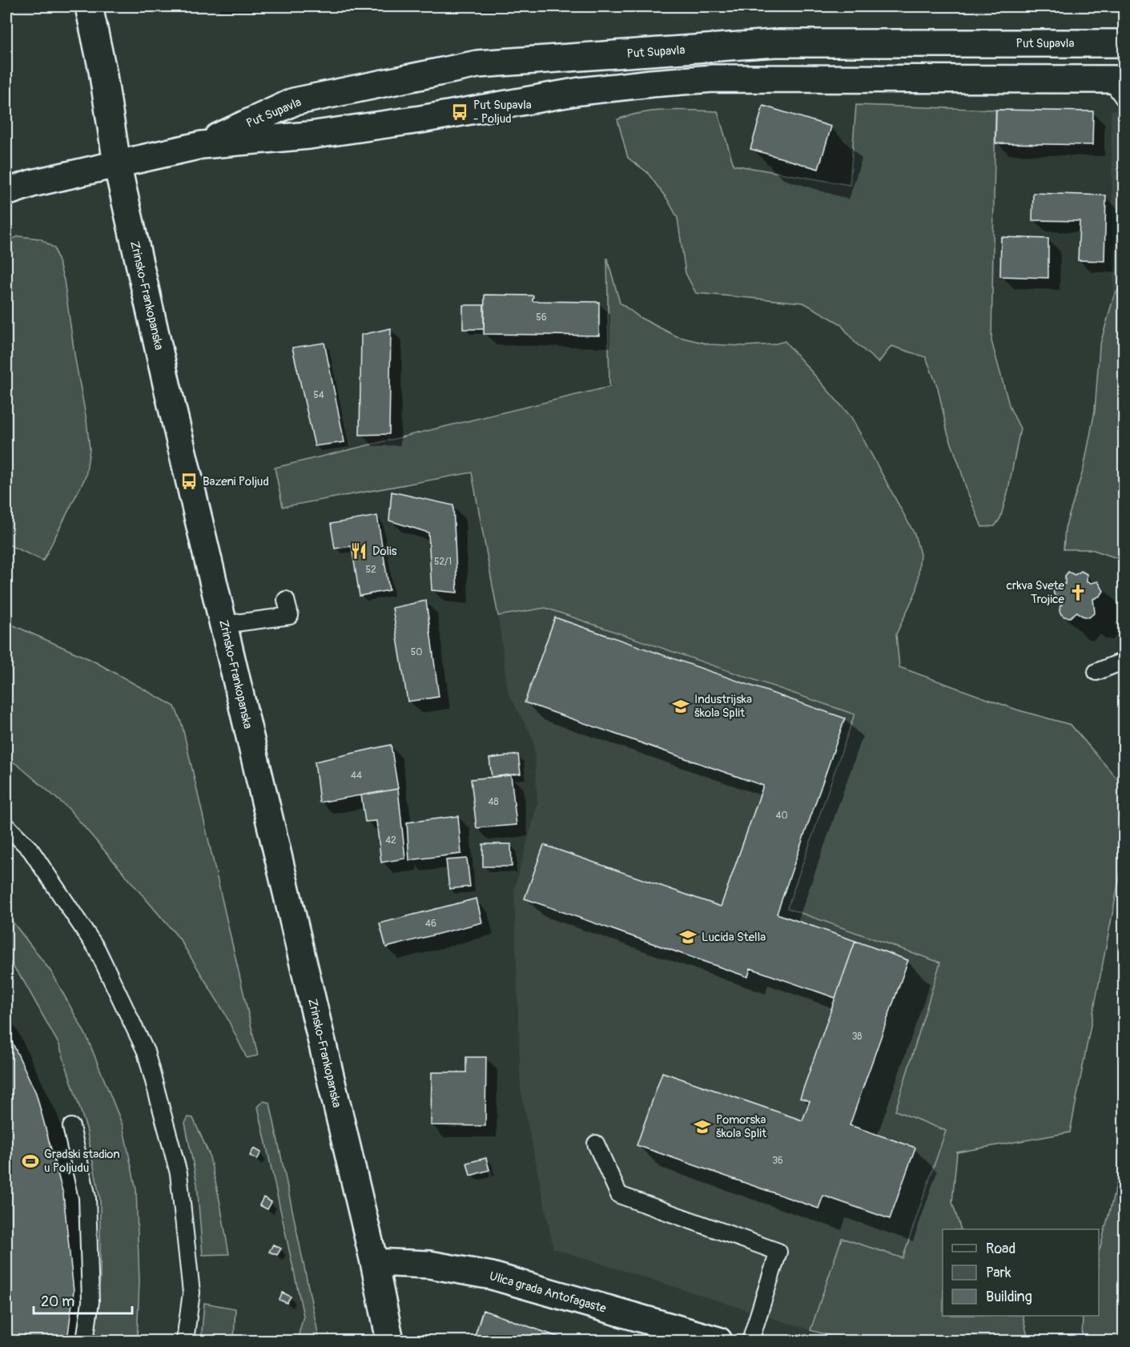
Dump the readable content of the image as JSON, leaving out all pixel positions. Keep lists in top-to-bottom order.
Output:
{
  "streets": {
    "street": ["Put Supavla", "Zrinsko-Frankopanska", "Ulica grada Antofagaste"]
  },
  "crossings": [
    ["Put Supavla", "Zrinsko-Frankopanska"],
    ["Zrinsko-Frankopanska", "Ulica grada Antofagaste"]
  ],
  "places": {
    "bus stop": ["Put Supavla - Poljud", "Bazeni Poljud"],
    "restaurant": ["Dolis"],
    "church": ["crkva Svete Trojice"],
    "school or university": ["Industrijska škola Split", "Lucida Stella", "Pomorska škola Split"],
    "sports": ["Gradski stadion u Poljudu"]
  },
  "house_numbers": [
    "56",
    "54",
    "52/1",
    "52",
    "50",
    "44",
    "48",
    "40",
    "42",
    "46",
    "38",
    "36"
  ],
  "legend": ["Road", "Park", "Building"],
  "scale_bar": "20 m"
}
